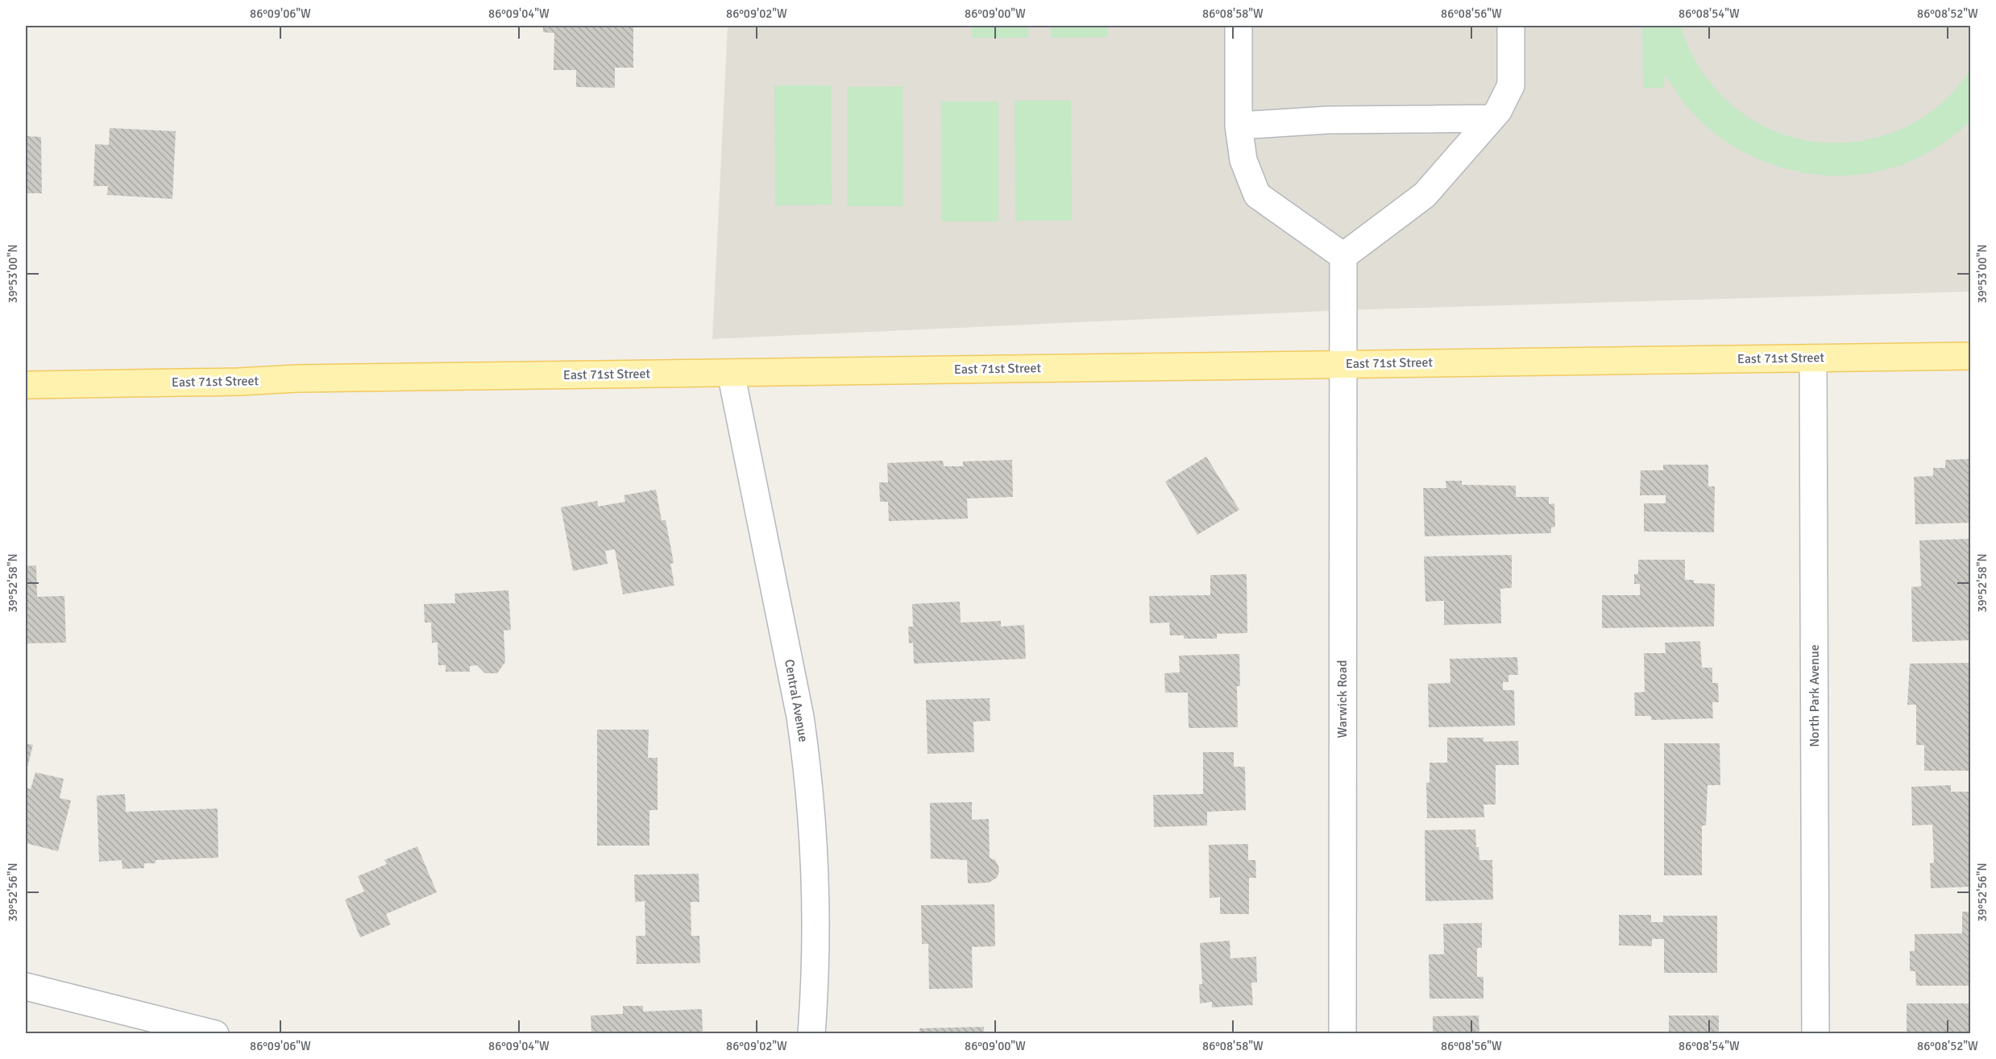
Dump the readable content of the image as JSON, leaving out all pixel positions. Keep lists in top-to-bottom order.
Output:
{
  "streets": {
    "main road": ["East 71st Street"],
    "street": ["North Park Avenue", "Warwick Road", "Central Avenue"]
  },
  "crossings": [
    ["East 71st Street", "North Park Avenue"],
    ["East 71st Street", "Warwick Road"],
    ["East 71st Street", "Central Avenue"]
  ],
  "coordinates": [
    "86°09'06\"W",
    "86°09'04\"W",
    "86°09'02\"W",
    "86°09'00\"W",
    "86°08'58\"W",
    "86°08'56\"W",
    "86°08'54\"W",
    "86°08'52\"W",
    "39°53'00\"N",
    "39°52'58\"N",
    "39°52'56\"N"
  ]
}
